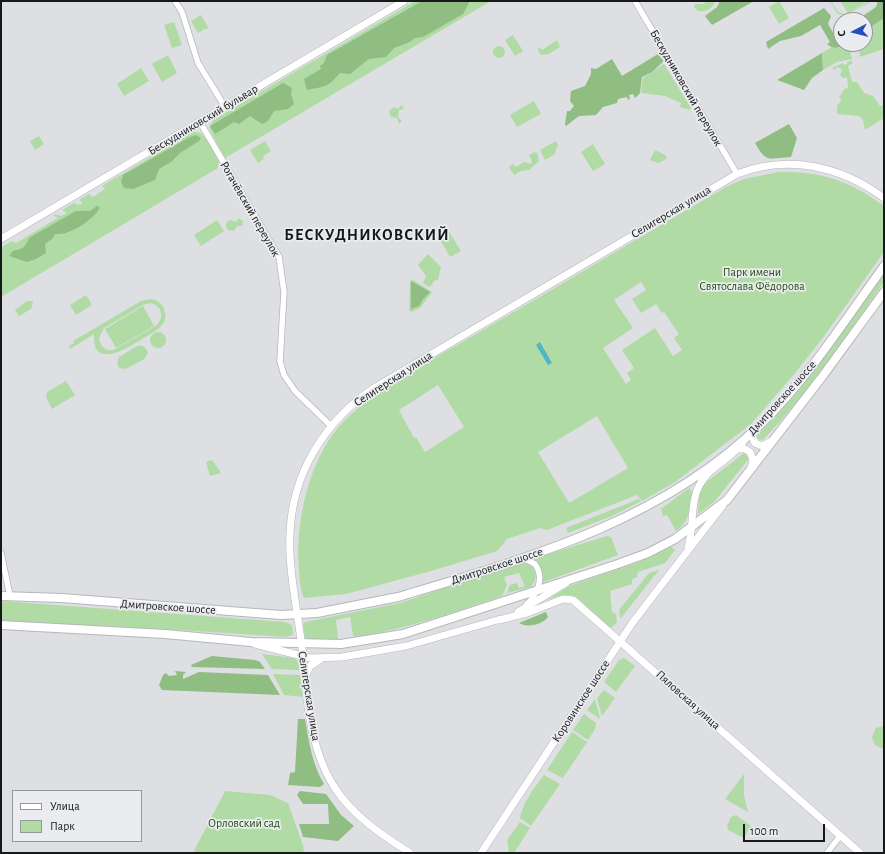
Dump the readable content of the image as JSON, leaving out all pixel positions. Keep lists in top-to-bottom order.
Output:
{
  "streets": {
    "main road": ["Дмитровское шоссе"],
    "street": [
      "Бескудниковский переулок",
      "Бескудниковский бульвар",
      "Рогачёвский переулок",
      "Селигерская улица",
      "Пяловская улица",
      "Коровинское шоссе"
    ]
  },
  "crossings": [
    ["Бескудниковский переулок", "Селигерская улица"],
    ["Бескудниковский бульвар", "Рогачёвский переулок"],
    ["Рогачёвский переулок", "Селигерская улица"],
    ["Селигерская улица", "Дмитровское шоссе"],
    ["Дмитровское шоссе", "Коровинское шоссе"],
    ["Пяловская улица", "Коровинское шоссе"]
  ],
  "districts": ["БЕСКУДНИКОВСКИЙ"],
  "parks": ["Парк имени Святослава Фёдорова", "Орловский сад"],
  "legend": ["Улица", "Парк"],
  "scale_bar": "100 m",
  "north": "left"
}
